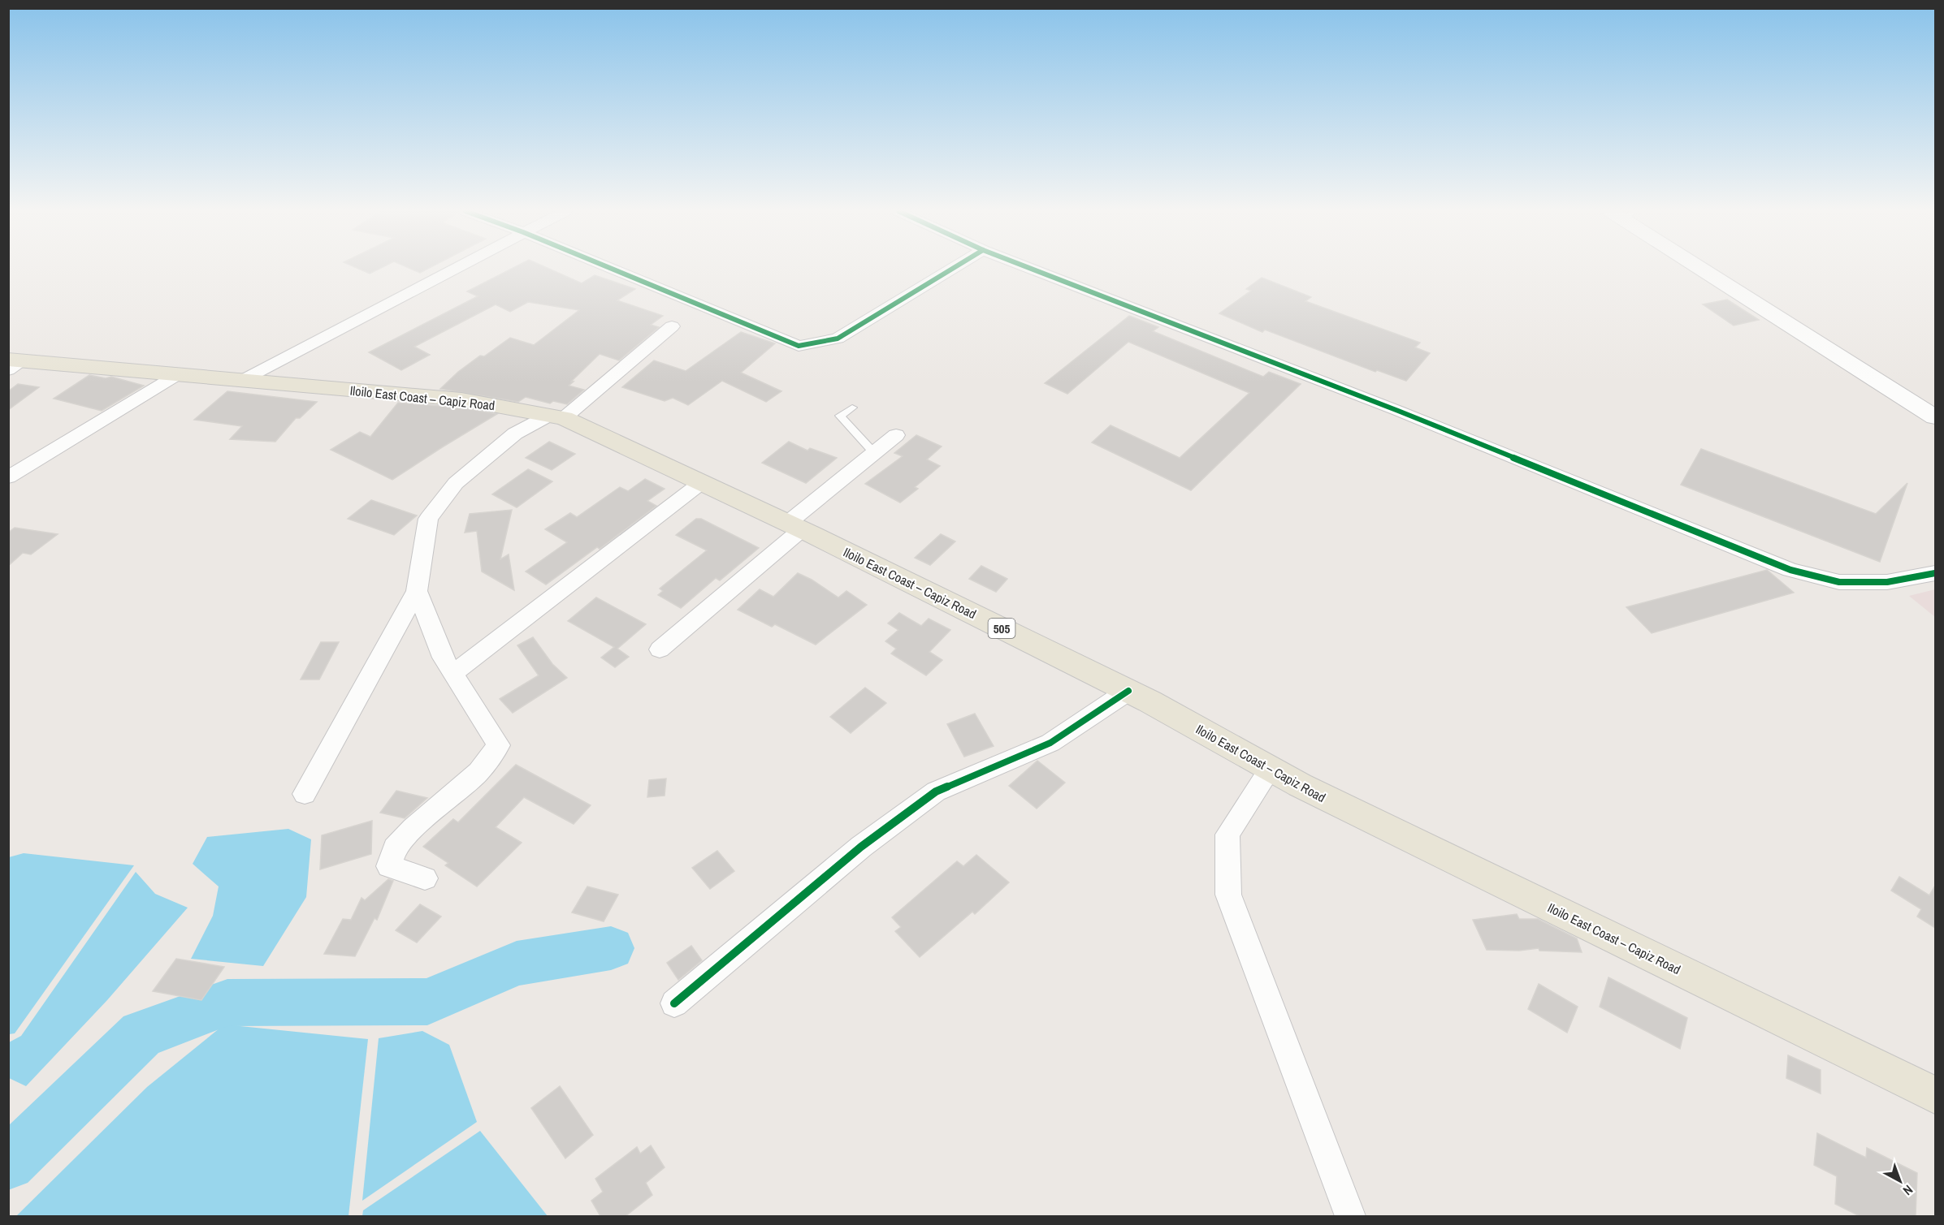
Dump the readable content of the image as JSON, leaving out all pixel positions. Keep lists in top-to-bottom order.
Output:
{
  "streets": {
    "main road": ["Iloilo East Coast – Capiz Road", "505"]
  },
  "north": "bottom right"
}
